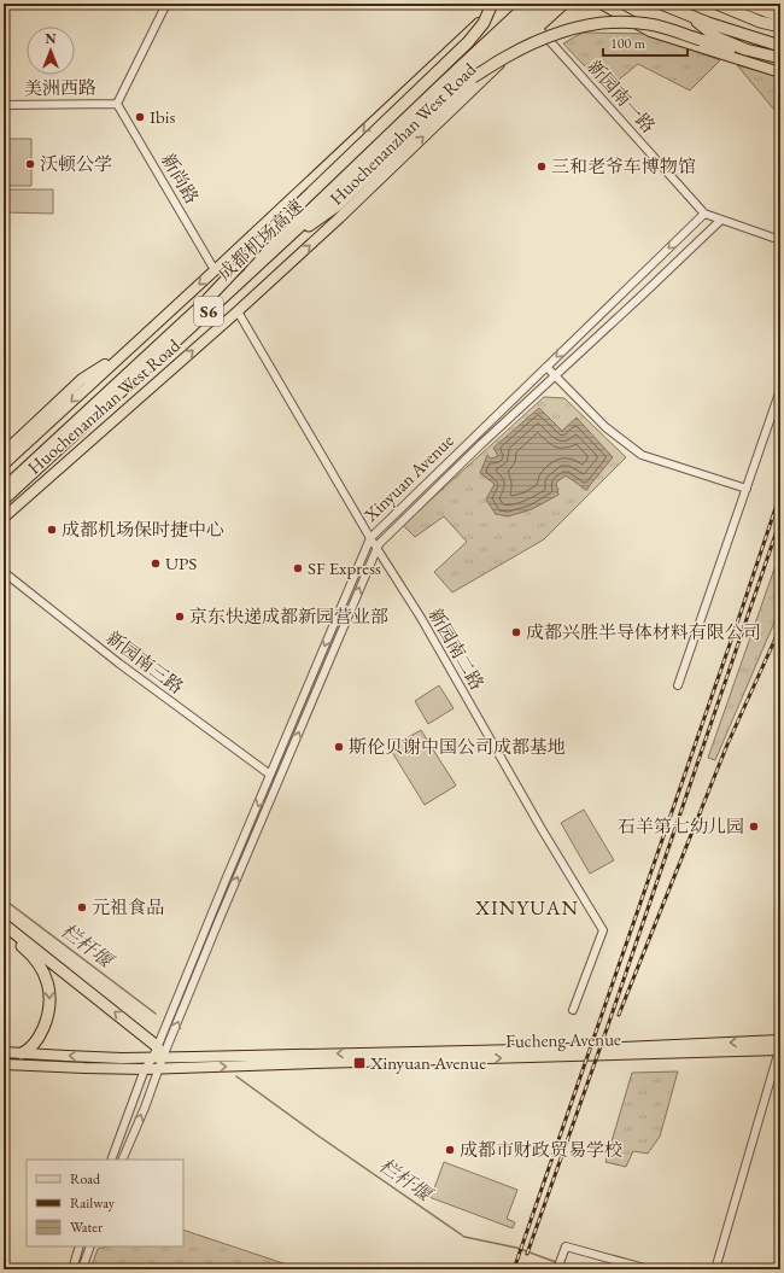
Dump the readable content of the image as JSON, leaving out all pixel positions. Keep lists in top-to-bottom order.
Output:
{
  "streets": {
    "highway": ["成都机场高速", "S6"],
    "main road": ["Huochenanzhan West Road", "Fucheng Avenue"],
    "street": [
      "美洲西路",
      "新园南一路",
      "新尚路",
      "Xinyuan Avenue",
      "新园南二路",
      "新园南三路"
    ]
  },
  "crossings": [
    ["美洲西路", "新尚路"],
    ["新园南一路", "Huochenanzhan West Road"],
    ["新园南一路", "Xinyuan Avenue"],
    ["Huochenanzhan West Road", "新园南二路"],
    ["Xinyuan Avenue", "新园南二路"],
    ["Xinyuan Avenue", "新园南三路"],
    ["Xinyuan Avenue", "Fucheng Avenue"]
  ],
  "districts": ["XINYUAN"],
  "water": ["栏杆堰"],
  "places": {
    "other": [
      "Ibis",
      "沃顿公学",
      "三和老爷车博物馆",
      "成都机场保时捷中心",
      "UPS",
      "SF Express",
      "京东快递成都新园营业部",
      "成都兴胜半导体材料有限公司",
      "斯伦贝谢中国公司成都基地",
      "石羊第七幼儿园",
      "元祖食品",
      "成都市财政贸易学校"
    ],
    "transit": ["Xinyuan Avenue"]
  },
  "legend": ["Road", "Railway", "Water"],
  "scale_bar": "100 m",
  "north": "top"
}
